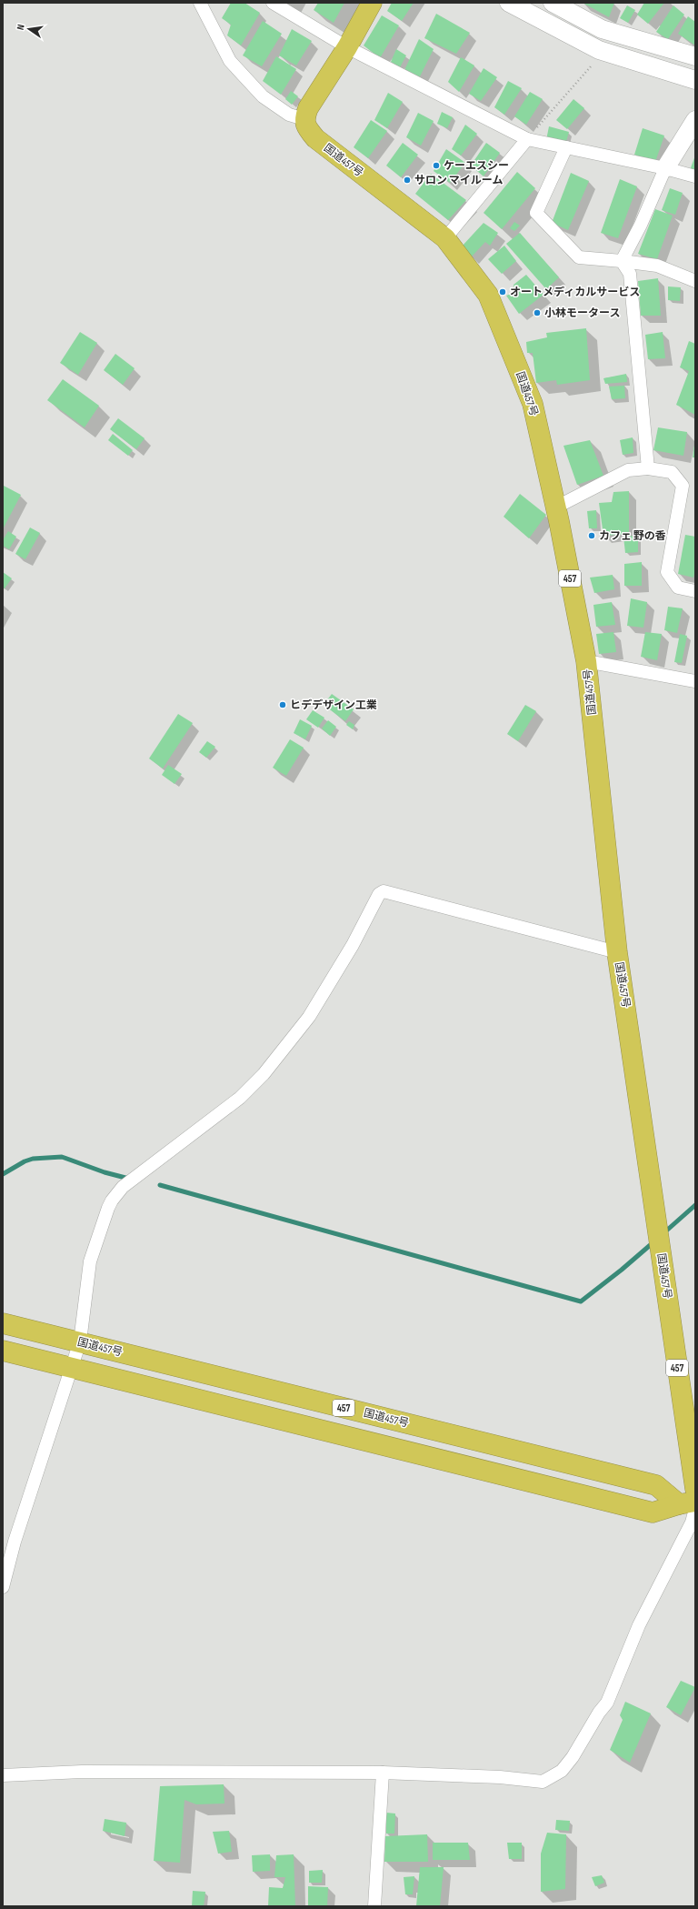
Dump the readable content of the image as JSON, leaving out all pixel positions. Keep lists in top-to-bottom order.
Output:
{
  "streets": {
    "highway": ["国道457号", "457"]
  },
  "crossings": [
    ["国道457号", "457"]
  ],
  "places": [
    "ケーエスシー",
    "サロン マイルーム",
    "オートメディカルサービス",
    "小林モータース",
    "カフェ 野の香",
    "ヒデデザイン工業"
  ],
  "north": "left"
}
